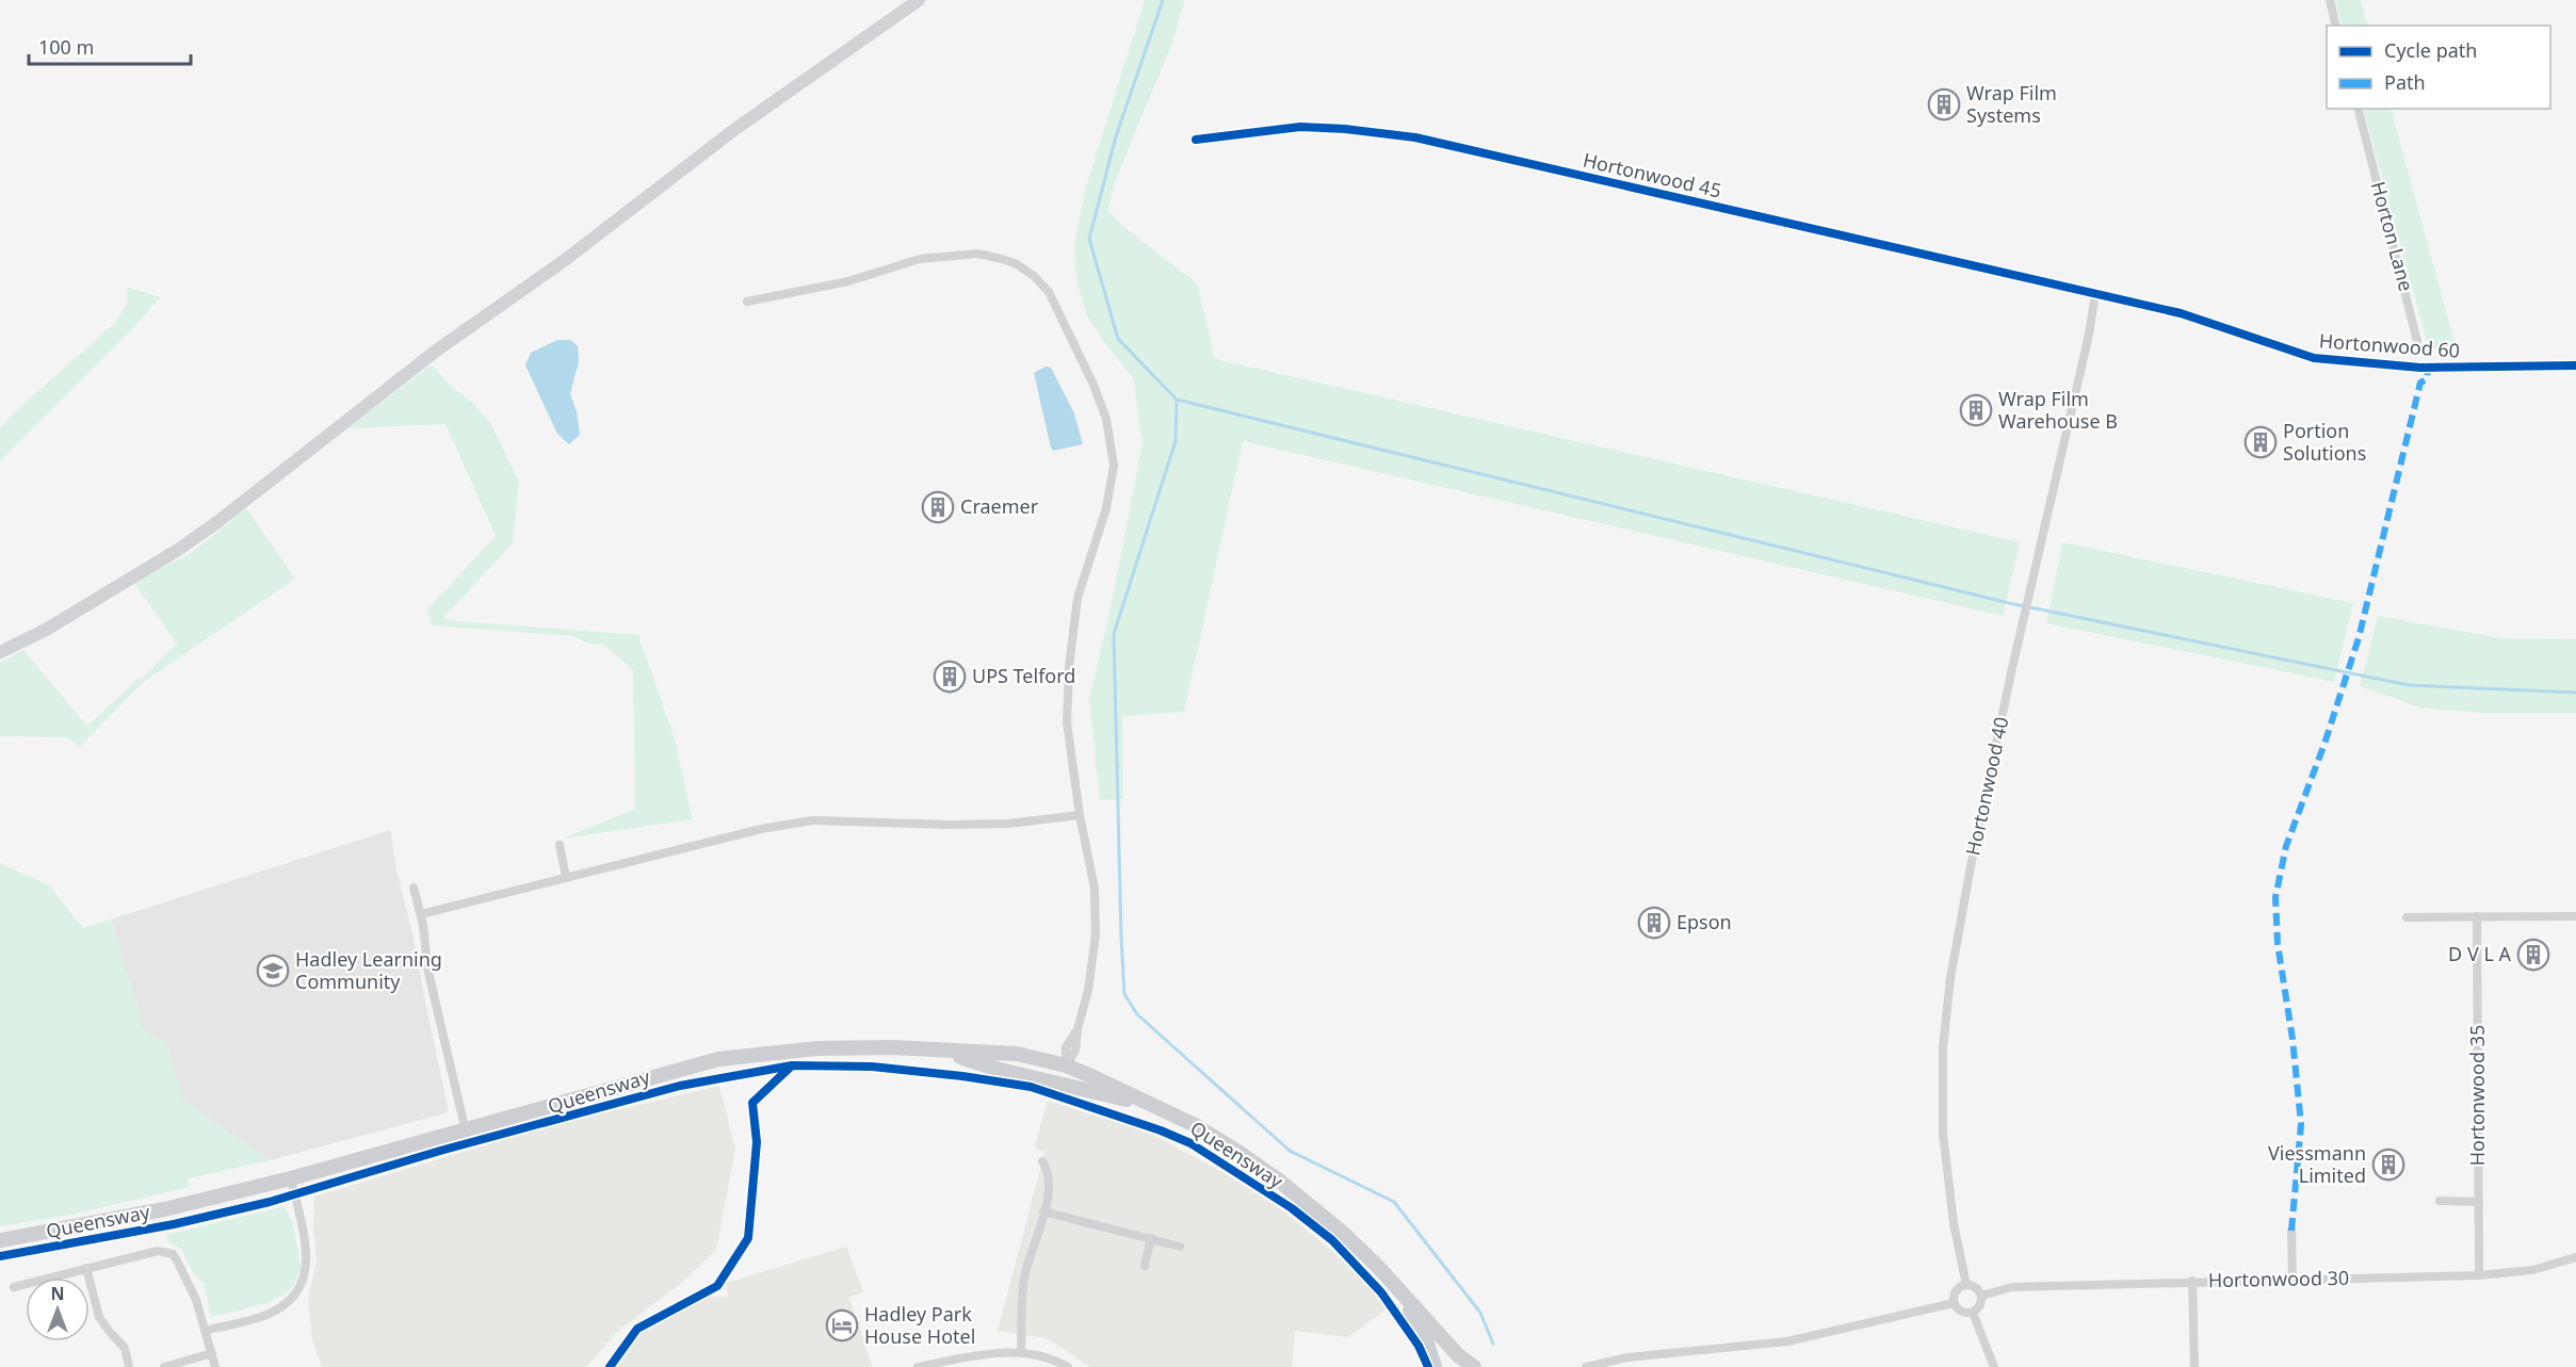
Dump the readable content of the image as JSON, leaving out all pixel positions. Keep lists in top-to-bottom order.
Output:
{
  "streets": {
    "main road": ["Queensway"],
    "street": [
      "Hortonwood 45",
      "Horton Lane",
      "Hortonwood 60",
      "Hortonwood 40",
      "Hortonwood 35",
      "Hortonwood 30"
    ]
  },
  "crossings": [
    ["Hortonwood 45", "Hortonwood 60"],
    ["Hortonwood 45", "Hortonwood 40"],
    ["Hortonwood 60", "Hortonwood 40"],
    ["Hortonwood 40", "Hortonwood 30"],
    ["Hortonwood 35", "Hortonwood 30"]
  ],
  "places": {
    "building": [
      "Wrap Film Systems",
      "Wrap Film Warehouse B",
      "Portion Solutions",
      "Craemer",
      "UPS Telford",
      "Epson",
      "D V L A",
      "Viessmann Limited"
    ],
    "school or university": ["Hadley Learning Community"],
    "hotel": ["Hadley Park House Hotel"]
  },
  "legend": ["Cycle path", "Path"],
  "scale_bar": "100 m",
  "north": "top"
}
